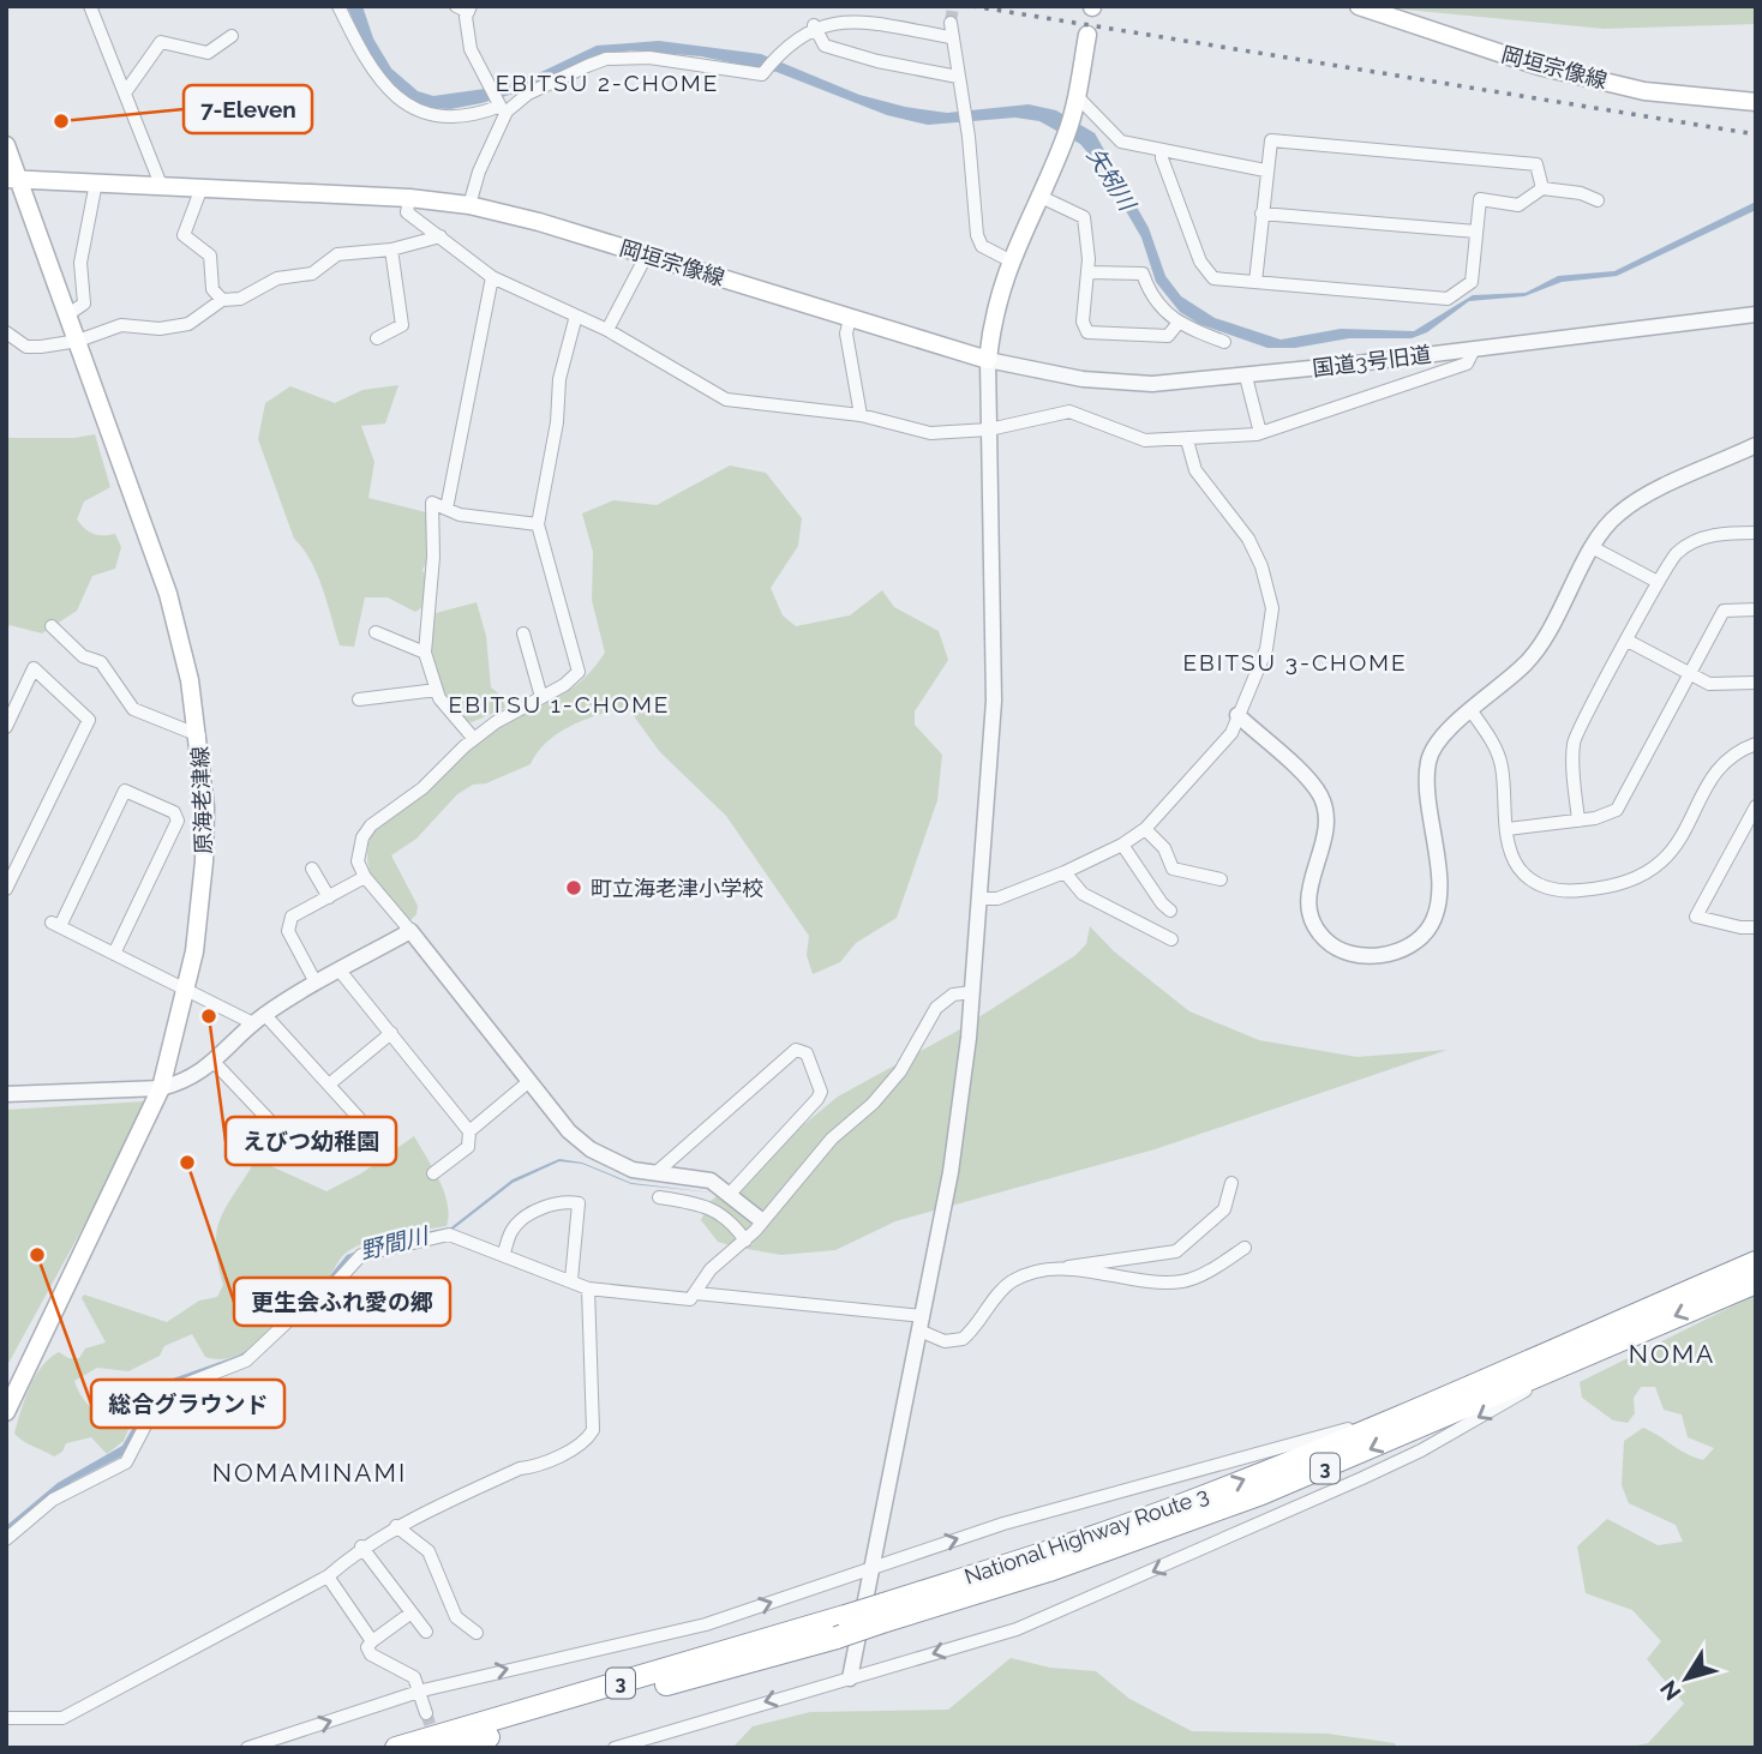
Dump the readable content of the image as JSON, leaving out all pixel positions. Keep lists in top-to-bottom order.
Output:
{
  "streets": {
    "highway": ["3", "National Highway Route 3"],
    "main road": ["岡垣宗像線", "原海老津線"],
    "street": ["国道3号旧道"]
  },
  "crossings": [
    ["岡垣宗像線", "国道3号旧道"],
    ["岡垣宗像線", "原海老津線"]
  ],
  "districts": [
    "EBITSU 2-CHOME",
    "EBITSU 3-CHOME",
    "EBITSU 1-CHOME",
    "NOMA",
    "NOMAMINAMI"
  ],
  "water": ["矢矧川", "野間川"],
  "places": [
    "7-Eleven",
    "町立海老津小学校",
    "えびつ幼稚園",
    "更生会ふれ愛の郷",
    "総合グラウンド"
  ],
  "north": "bottom left"
}
